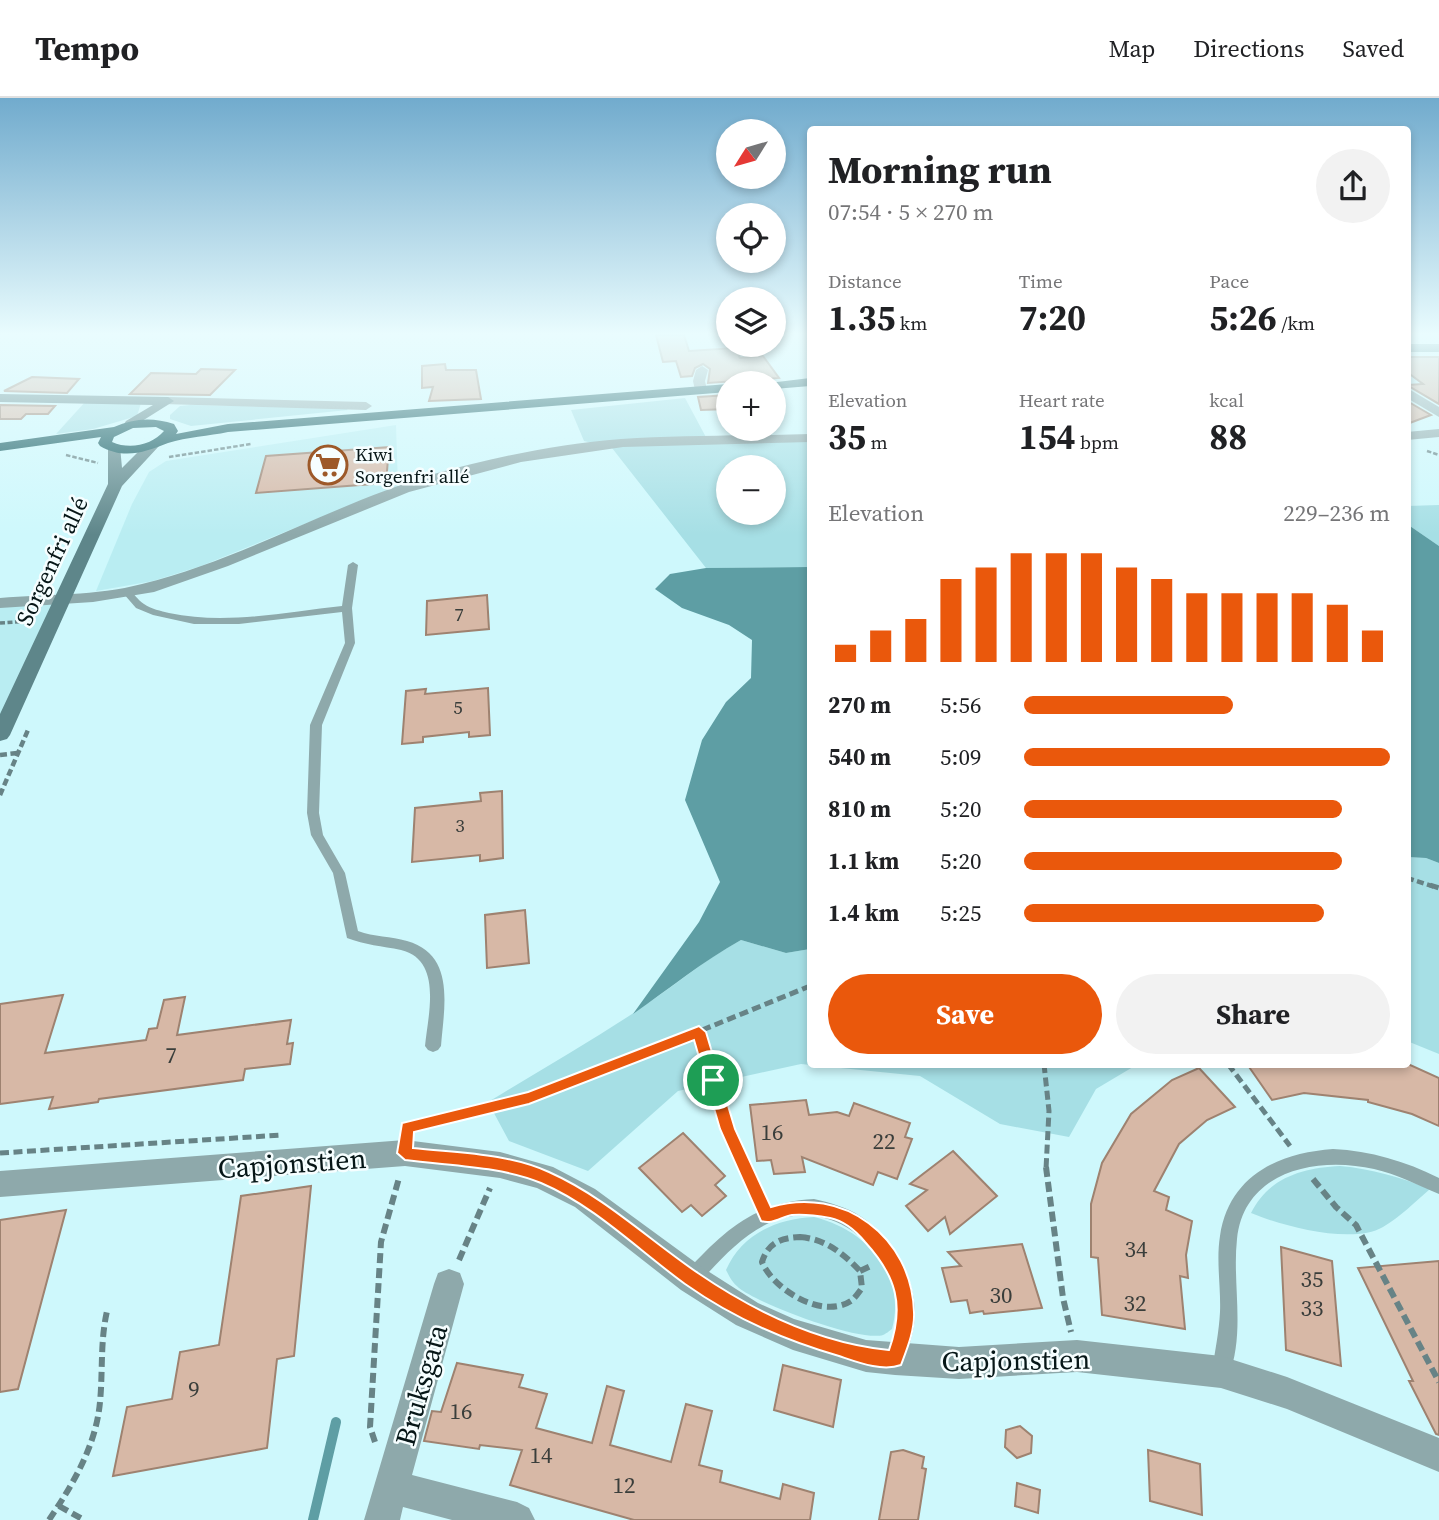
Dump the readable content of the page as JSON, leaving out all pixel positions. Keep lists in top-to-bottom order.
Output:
{
  "streets": {
    "street": ["Sorgenfri allé", "Capjonstien", "Bruksgata"]
  },
  "places": {
    "supermarket": ["Kiwi Sorgenfri allé"]
  },
  "house_numbers": [
    "7",
    "5",
    "3",
    "7",
    "16",
    "22",
    "34",
    "35",
    "30",
    "32",
    "33",
    "9",
    "16",
    "14",
    "12"
  ],
  "north": "bottom left",
  "page": {
    "header": "Tempo",
    "nav": ["Map", "Directions", "Saved"],
    "map_buttons": ["+", "−"],
    "heading": ["Morning run", "07:54 · 5 × 270 m"],
    "stats": [
      ["Distance", "1.35 km"],
      ["Time", "7:20"],
      ["Pace", "5:26 /km"],
      ["Elevation", "35 m"],
      ["Heart rate", "154 bpm"],
      ["kcal", "88"]
    ],
    "chart": ["Elevation", "229–236 m"],
    "list": [
      {
        "name": "270 m",
        "note": "5:56"
      },
      {
        "name": "540 m",
        "note": "5:09"
      },
      {
        "name": "810 m",
        "note": "5:20"
      },
      {
        "name": "1.1 km",
        "note": "5:20"
      },
      {
        "name": "1.4 km",
        "note": "5:25"
      }
    ],
    "buttons": ["Save", "Share"]
  }
}
